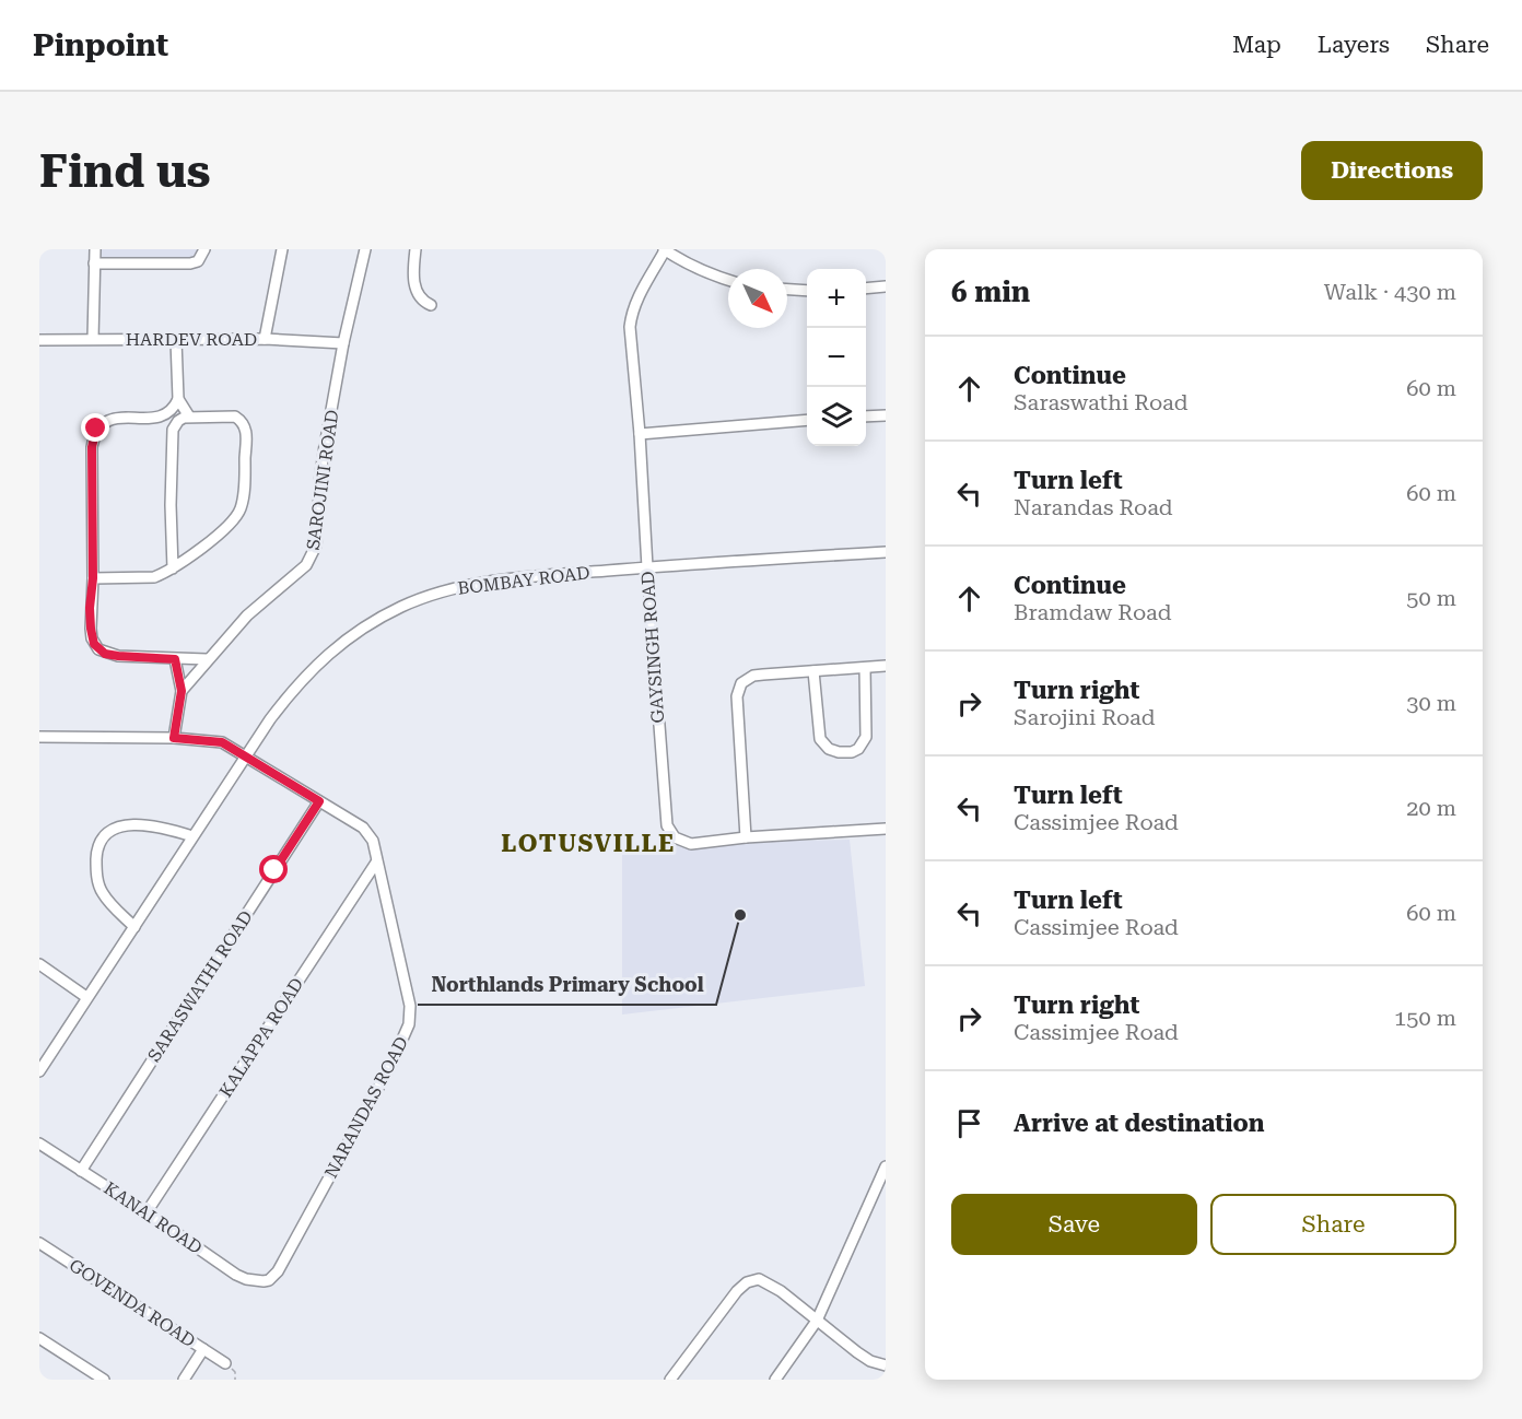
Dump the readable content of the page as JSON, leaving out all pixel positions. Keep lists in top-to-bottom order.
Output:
{
  "streets": {
    "street": [
      "HARDEV ROAD",
      "SAROJINI ROAD",
      "BOMBAY ROAD",
      "GAYSINGH ROAD",
      "SARASWATHI ROAD",
      "KALAPPA ROAD",
      "NARANDAS ROAD",
      "KANAI ROAD",
      "GOVENDA ROAD"
    ]
  },
  "crossings": [
    ["HARDEV ROAD", "SAROJINI ROAD"],
    ["SAROJINI ROAD", "NARANDAS ROAD"],
    ["BOMBAY ROAD", "GAYSINGH ROAD"],
    ["BOMBAY ROAD", "NARANDAS ROAD"],
    ["SARASWATHI ROAD", "NARANDAS ROAD"],
    ["SARASWATHI ROAD", "KANAI ROAD"],
    ["KALAPPA ROAD", "NARANDAS ROAD"],
    ["KALAPPA ROAD", "KANAI ROAD"],
    ["NARANDAS ROAD", "KANAI ROAD"]
  ],
  "districts": ["LOTUSVILLE"],
  "places": ["Northlands Primary School"],
  "north": "bottom right",
  "page": {
    "header": "Pinpoint",
    "nav": ["Map", "Layers", "Share"],
    "buttons": [
      "Directions",
      ["Save", "Share"]
    ],
    "title": "Find us",
    "heading": ["6 min", "Walk · 430 m"],
    "map_buttons": ["+", "−"],
    "list": [
      ["Continue", "Saraswathi Road", "60 m"],
      ["Turn left", "Narandas Road", "60 m"],
      ["Continue", "Bramdaw Road", "50 m"],
      ["Turn right", "Sarojini Road", "30 m"],
      ["Turn left", "Cassimjee Road", "20 m"],
      ["Turn left", "Cassimjee Road", "60 m"],
      ["Turn right", "Cassimjee Road", "150 m"],
      "Arrive at destination"
    ]
  }
}
